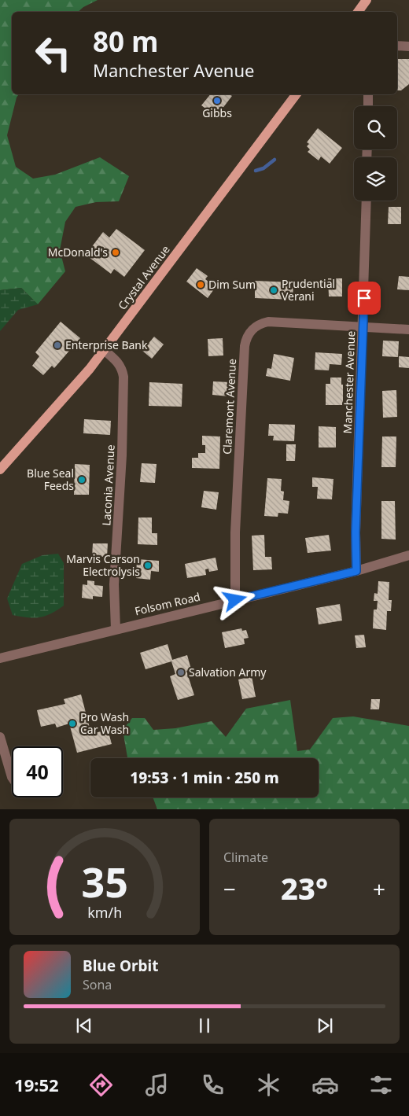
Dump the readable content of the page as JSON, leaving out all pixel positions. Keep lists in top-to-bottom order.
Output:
{
  "streets": {
    "main road": ["Crystal Avenue"],
    "street": [
      "Manchester Avenue",
      "Claremont Avenue",
      "Laconia Avenue",
      "Folsom Road"
    ]
  },
  "crossings": [
    ["Crystal Avenue", "Laconia Avenue"],
    ["Manchester Avenue", "Claremont Avenue"],
    ["Manchester Avenue", "Folsom Road"],
    ["Claremont Avenue", "Folsom Road"],
    ["Laconia Avenue", "Folsom Road"]
  ],
  "places": [
    "Gibbs",
    "McDonald's",
    "Dim Sum",
    "Prudential Verani",
    "Enterprise Bank",
    "Blue Seal Feeds",
    "Marvis Carson Electrolysis",
    "Salvation Army",
    "Pro Wash Car Wash"
  ],
  "page": {
    "turn": ["80 m", "Manchester Avenue"],
    "limit": "40",
    "trip": "19:53 · 1 min · 250 m",
    "tile": "Climate",
    "heat": ["−", "23°", "+"],
    "song": ["Blue Orbit", "Sona"],
    "tabs": "19:52",
    "gauge": ["35", "km/h"]
  }
}
